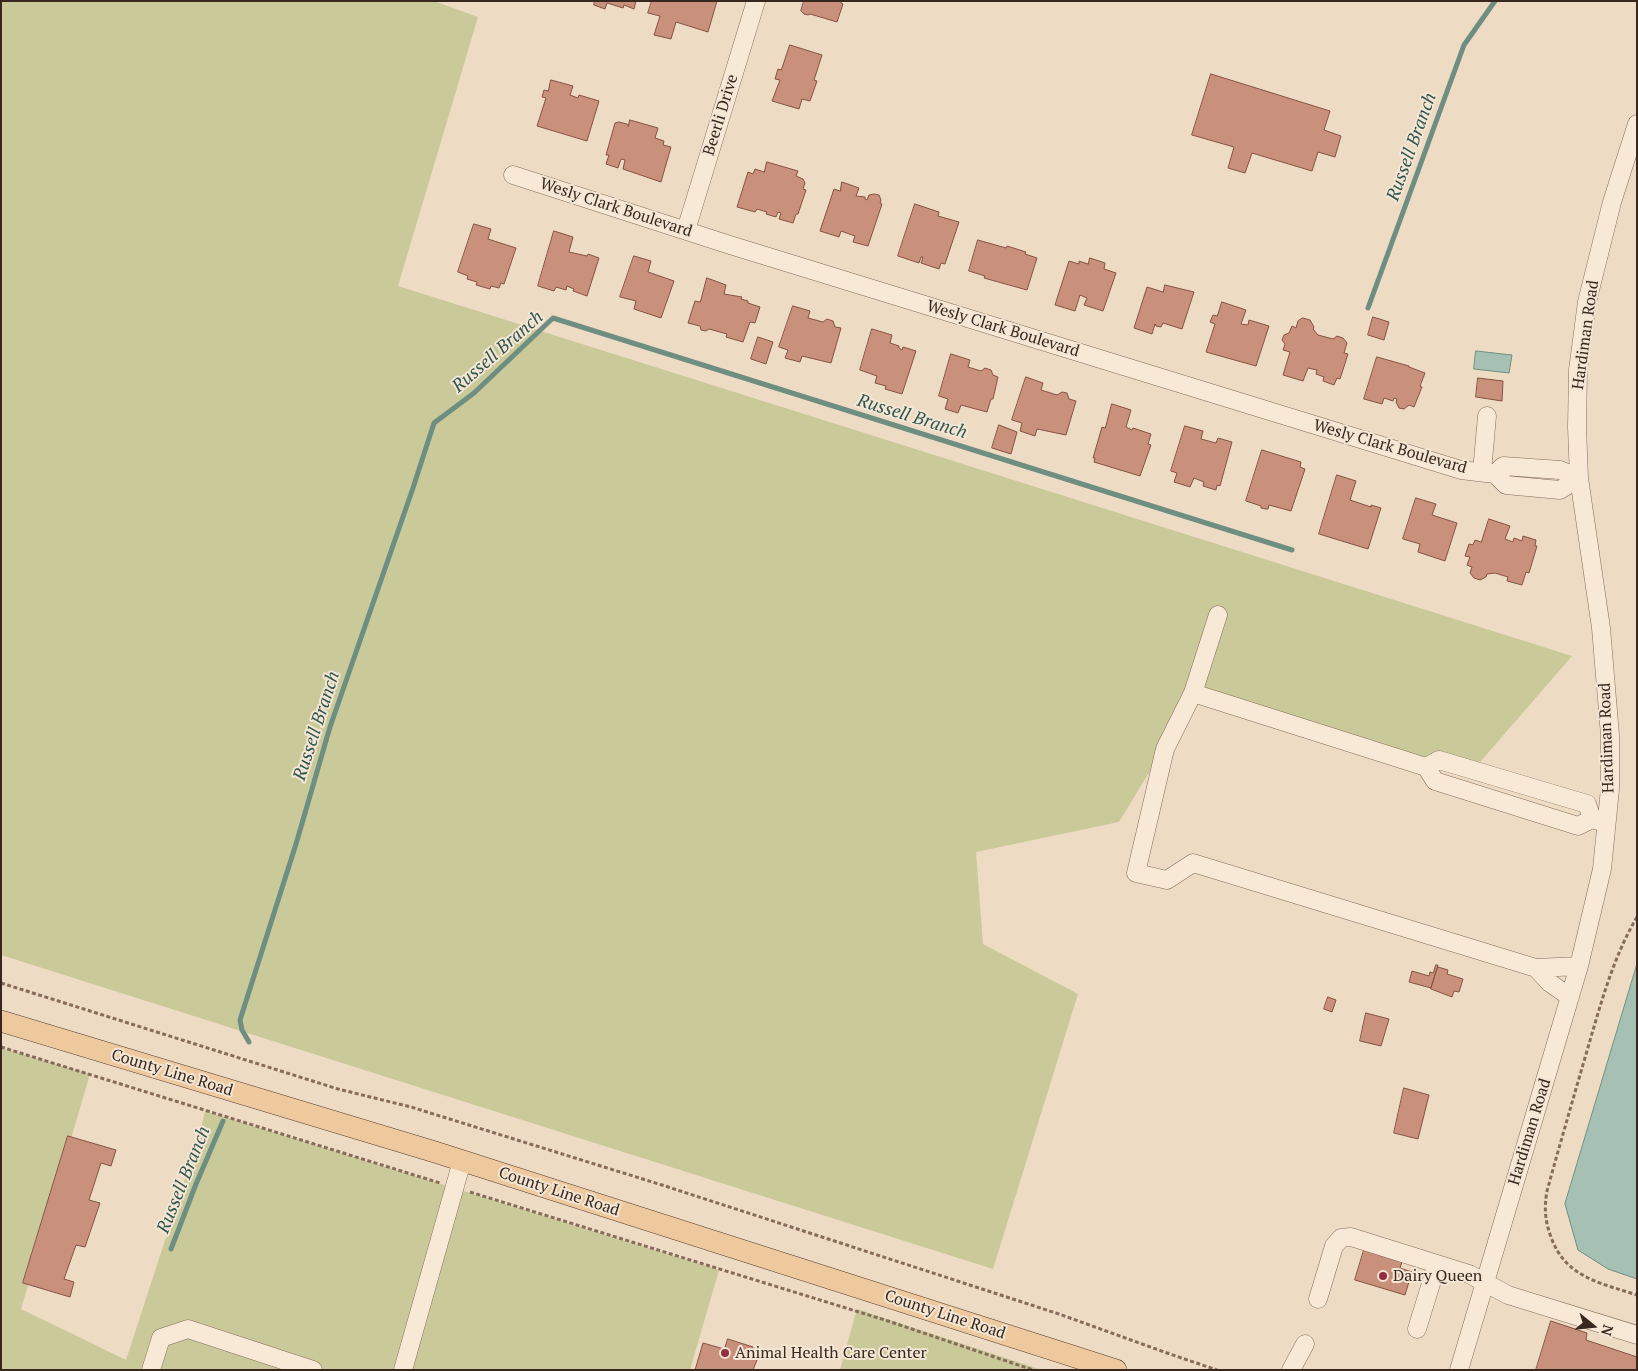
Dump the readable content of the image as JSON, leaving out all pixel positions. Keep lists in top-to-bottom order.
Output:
{
  "streets": {
    "main road": ["County Line Road"],
    "street": ["Beerli Drive", "Wesly Clark Boulevard", "Hardiman Road"]
  },
  "crossings": [
    ["Beerli Drive", "Wesly Clark Boulevard"],
    ["Wesly Clark Boulevard", "Hardiman Road"]
  ],
  "water": ["Russell Branch"],
  "places": ["Dairy Queen", "Animal Health Care Center"],
  "north": "right"
}
